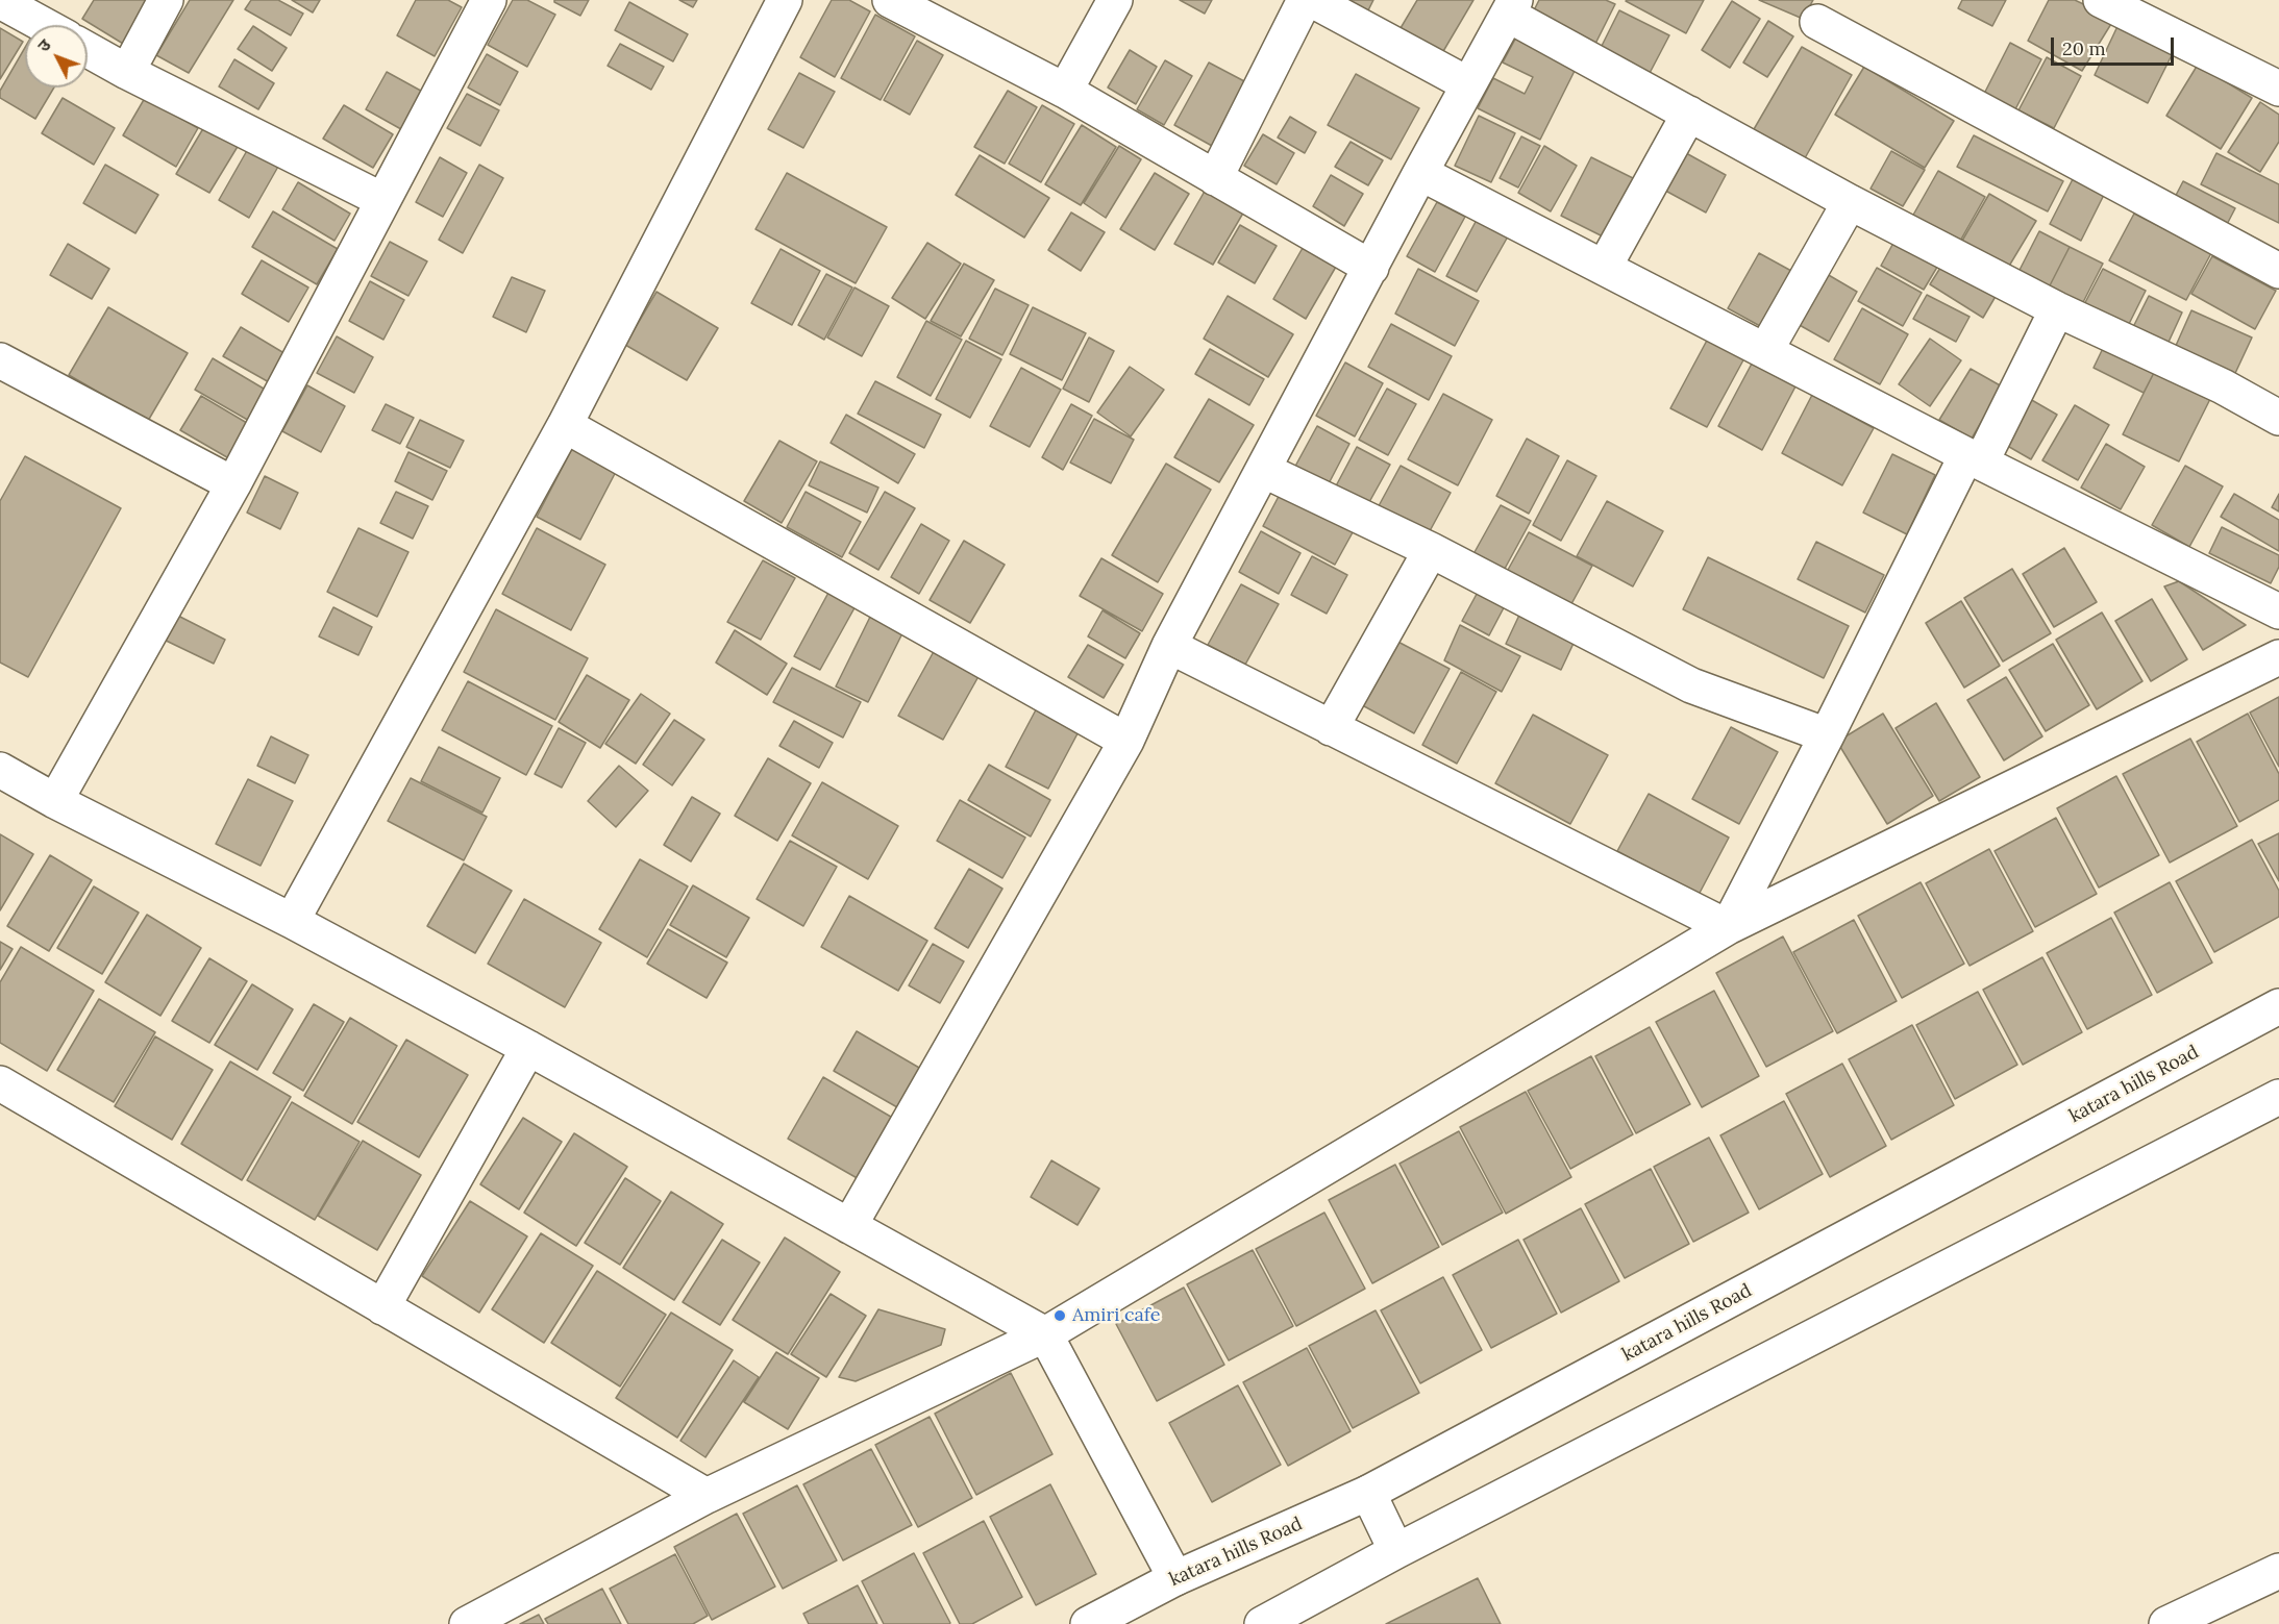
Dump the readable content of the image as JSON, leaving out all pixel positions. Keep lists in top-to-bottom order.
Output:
{
  "streets": {
    "street": ["katara hills Road"]
  },
  "places": ["Amiri cafe"],
  "scale_bar": "20 m",
  "north": "top left"
}
